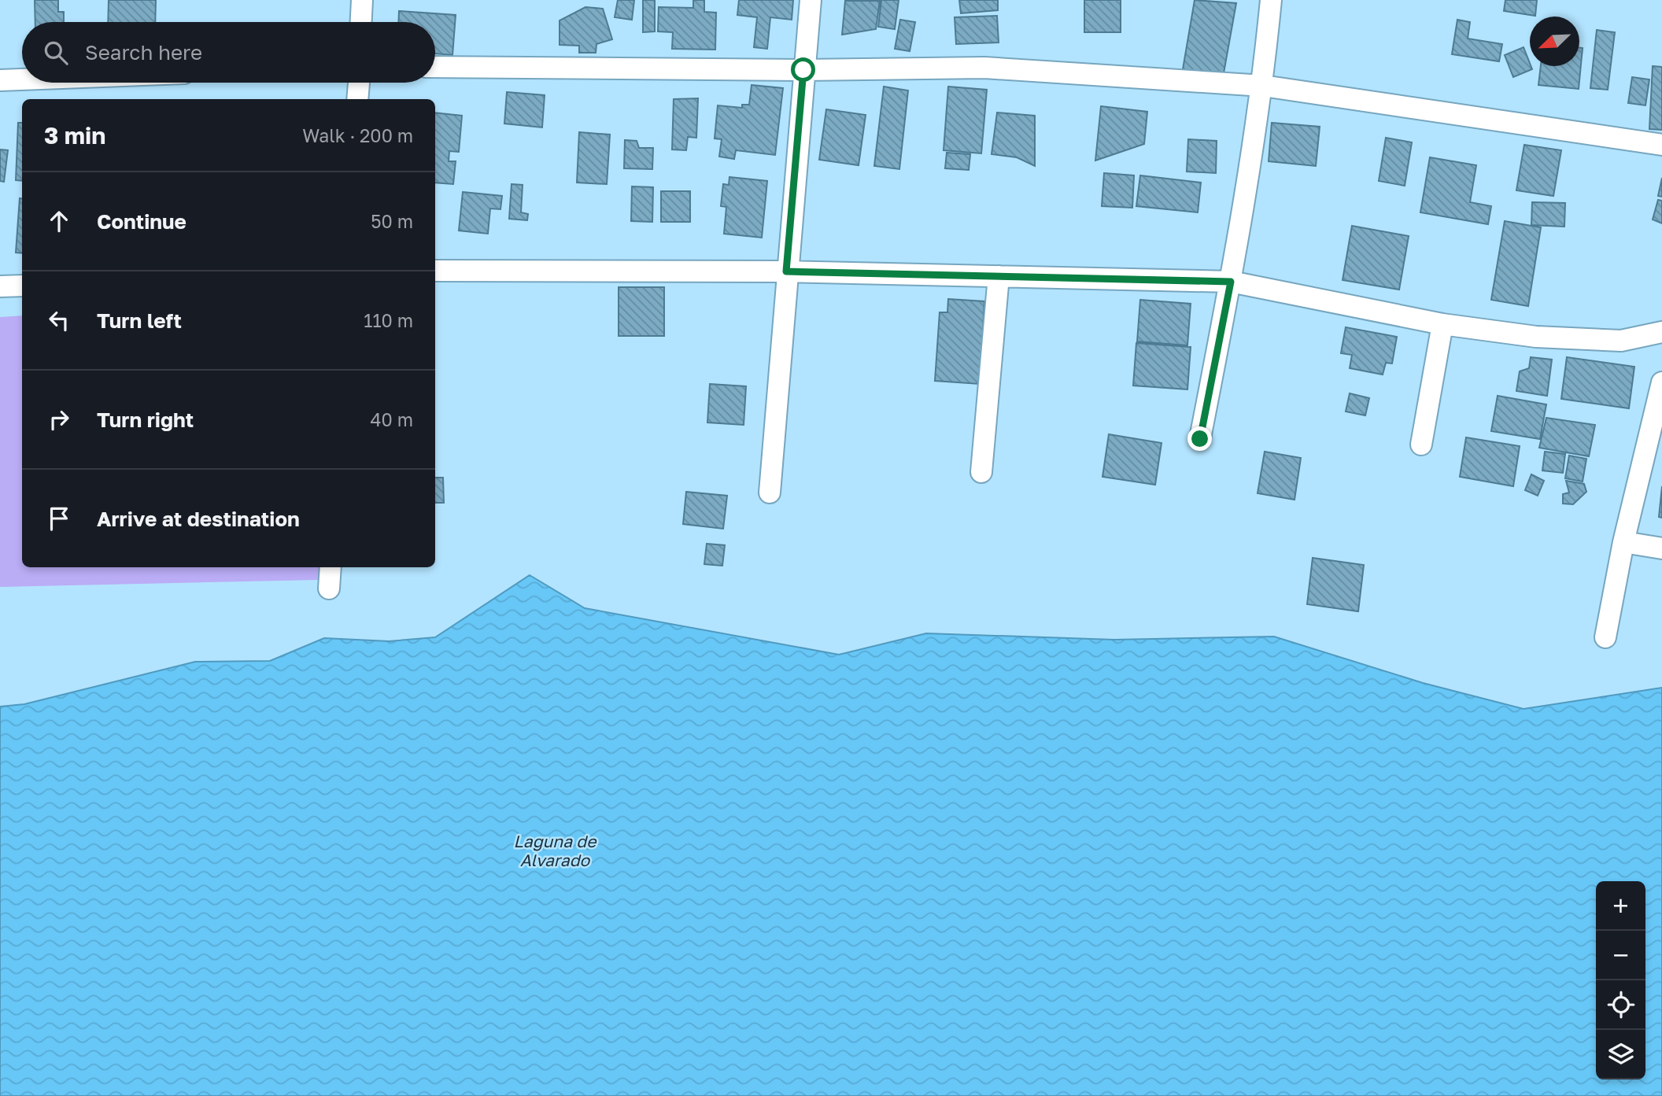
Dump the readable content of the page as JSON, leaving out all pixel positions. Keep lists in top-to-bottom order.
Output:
{
  "water": ["Laguna de Alvarado"],
  "north": "bottom left",
  "page": {
    "search": "Search here",
    "heading": ["3 min", "Walk · 200 m"],
    "list": [
      ["Continue", "50 m"],
      ["Turn left", "110 m"],
      ["Turn right", "40 m"],
      "Arrive at destination"
    ],
    "map_buttons": ["+", "−"]
  }
}
